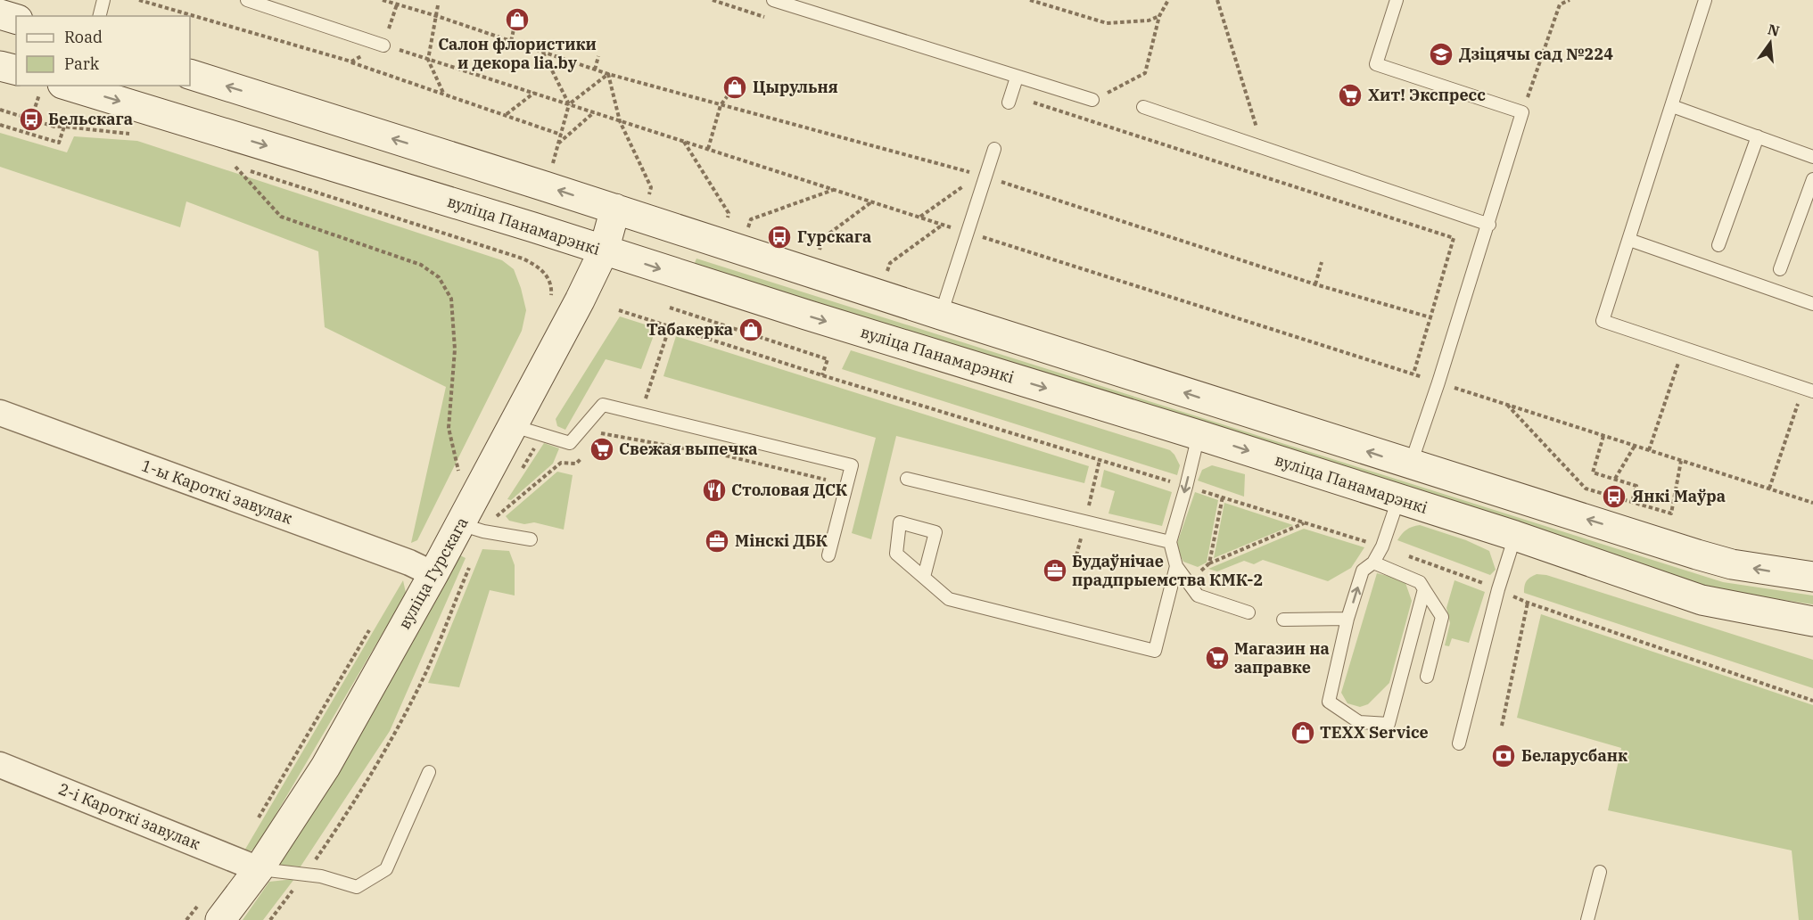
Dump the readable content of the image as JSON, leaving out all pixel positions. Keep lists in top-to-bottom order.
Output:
{
  "streets": {
    "main road": ["вуліца Панамарэнкі", "вуліца Гурскага"],
    "street": ["1-ы Кароткі завулак", "2-і Кароткі завулак"]
  },
  "crossings": [
    ["вуліца Панамарэнкі", "вуліца Гурскага"],
    ["1-ы Кароткі завулак", "вуліца Гурскага"],
    ["вуліца Гурскага", "2-і Кароткі завулак"]
  ],
  "places": {
    "shop": [
      "Салон флористики и декора lia.by",
      "Цырульня",
      "Табакерка",
      "TEXX Service"
    ],
    "school or university": ["Дзіцячы сад №224"],
    "supermarket": ["Хит! Экспресс", "Свежая выпечка", "Магазин на заправке"],
    "bus stop": ["Бельскага", "Гурскага", "Янкі Маўра"],
    "restaurant": ["Столовая ДСК"],
    "office": ["Мінскі ДБК", "Будаўнічае прадпрыемства КМК-2"],
    "bank": ["Беларусбанк"]
  },
  "legend": ["Road", "Park"],
  "north": "top"
}
